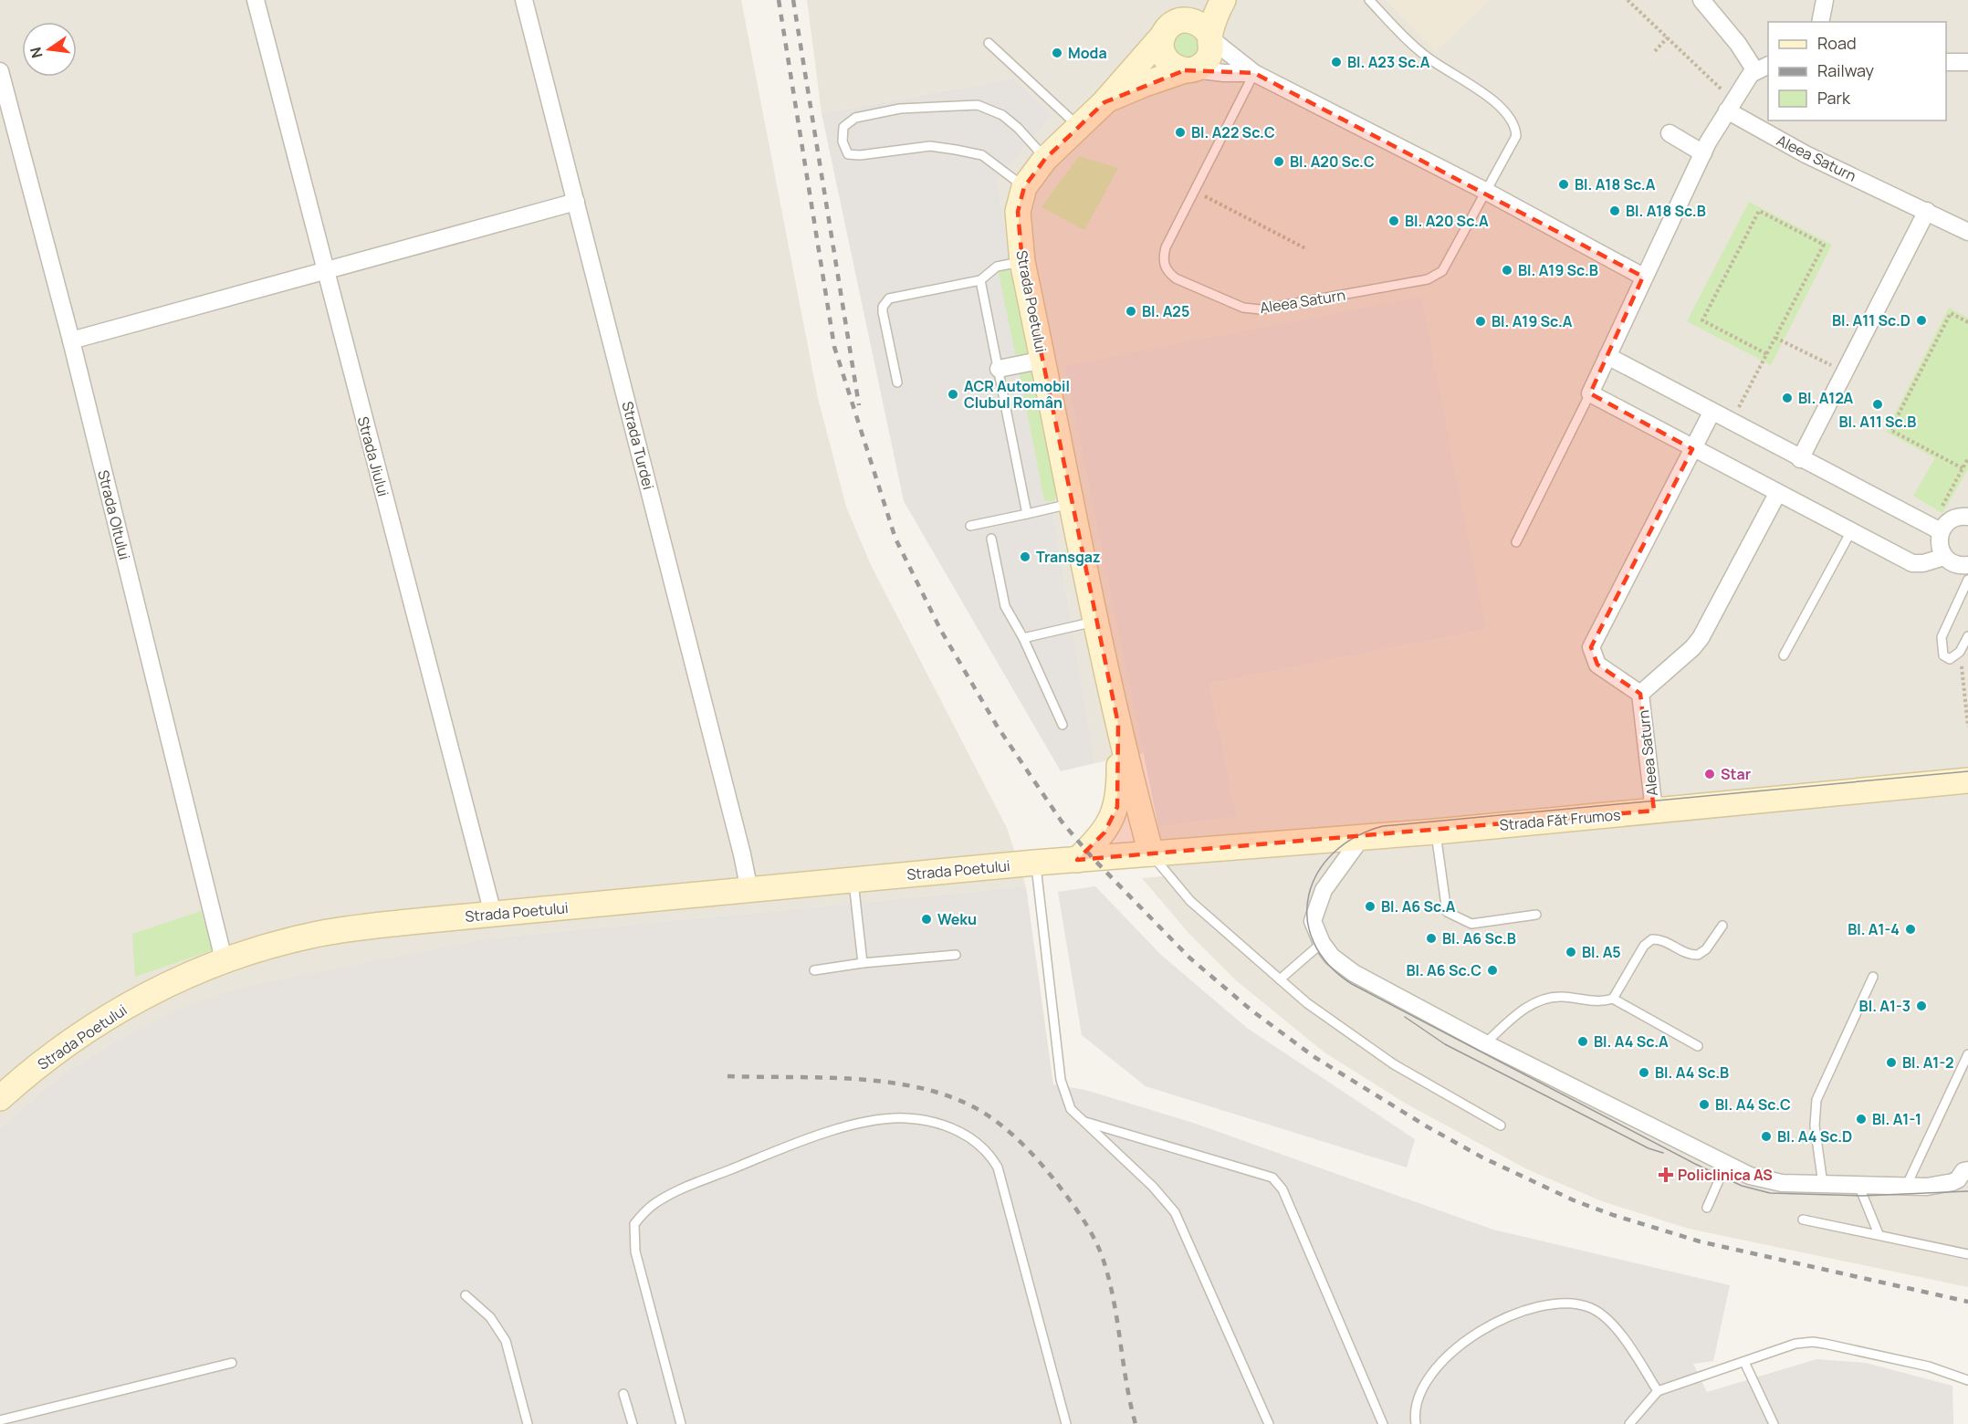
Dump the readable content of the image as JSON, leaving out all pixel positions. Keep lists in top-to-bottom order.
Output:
{
  "streets": {
    "main road": ["Strada Poetului", "Strada Făt Frumos"],
    "street": [
      "Aleea Saturn",
      "Strada Turdei",
      "Strada Jiului",
      "Strada Oltului"
    ]
  },
  "crossings": [
    ["Aleea Saturn", "Strada Făt Frumos"],
    ["Strada Poetului", "Strada Turdei"],
    ["Strada Poetului", "Strada Jiului"],
    ["Strada Poetului", "Strada Oltului"],
    ["Strada Poetului", "Strada Făt Frumos"]
  ],
  "places": {
    "other": [
      "Moda",
      "Bl. A23 Sc.A",
      "Bl. A22 Sc.C",
      "Bl. A20 Sc.C",
      "Bl. A18 Sc.A",
      "Bl. A18 Sc.B",
      "Bl. A20 Sc.A",
      "Bl. A19 Sc.B",
      "Bl. A25",
      "Bl. A11 Sc.D",
      "Bl. A19 Sc.A",
      "ACR Automobil Clubul Român",
      "Bl. A12A",
      "Bl. A11 Sc.B",
      "Transgaz",
      "Star",
      "Bl. A6 Sc.A",
      "Weku",
      "Bl. A1-4",
      "Bl. A6 Sc.B",
      "Bl. A5",
      "Bl. A6 Sc.C",
      "Bl. A1-3",
      "Bl. A4 Sc.A",
      "Bl. A1-2",
      "Bl. A4 Sc.B",
      "Bl. A4 Sc.C",
      "Bl. A1-1",
      "Bl. A4 Sc.D"
    ],
    "health": ["Policlinica AS"]
  },
  "legend": ["Road", "Railway", "Park"],
  "north": "left"
}
